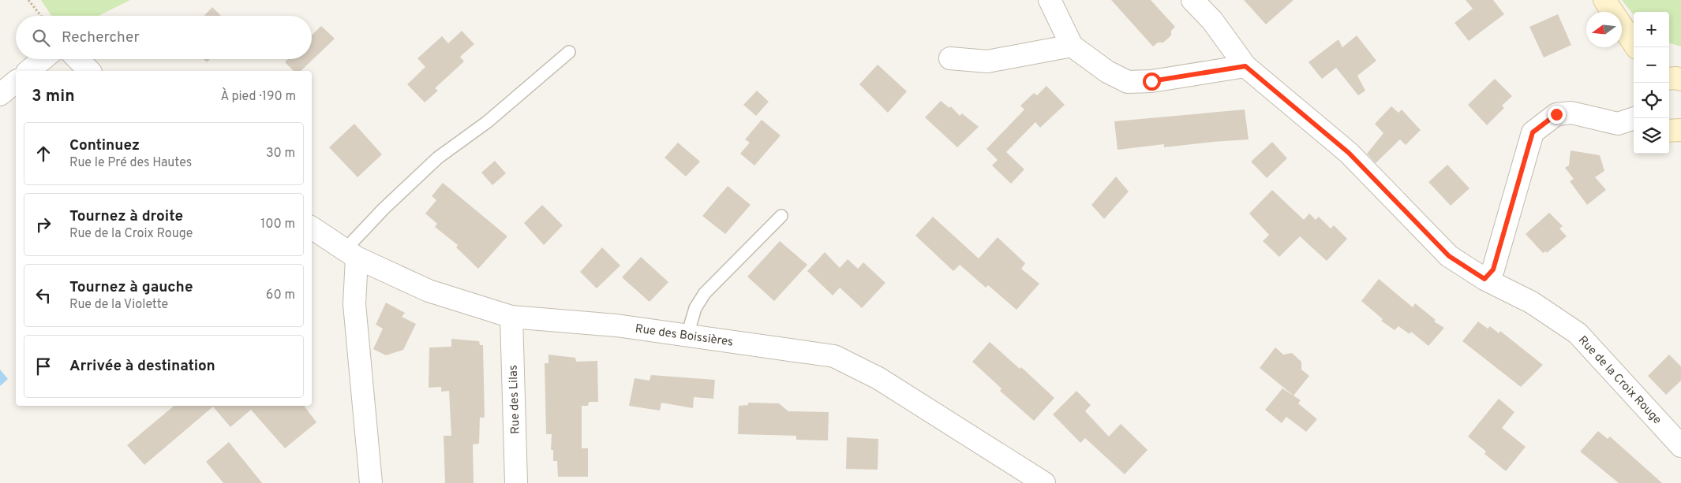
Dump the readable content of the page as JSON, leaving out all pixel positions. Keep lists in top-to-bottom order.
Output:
{
  "streets": {
    "street": ["Rue des Boissières", "Rue de la Croix Rouge", "Rue des Lilas"]
  },
  "crossings": [
    ["Rue des Boissières", "Rue des Lilas"]
  ],
  "north": "left",
  "page": {
    "map_buttons": ["+", "−"],
    "search": "Rechercher",
    "heading": ["3 min", "À pied · 190 m"],
    "list": [
      ["Continuez", "Rue le Pré des Hautes", "30 m"],
      ["Tournez à droite", "Rue de la Croix Rouge", "100 m"],
      ["Tournez à gauche", "Rue de la Violette", "60 m"],
      "Arrivée à destination"
    ]
  }
}
